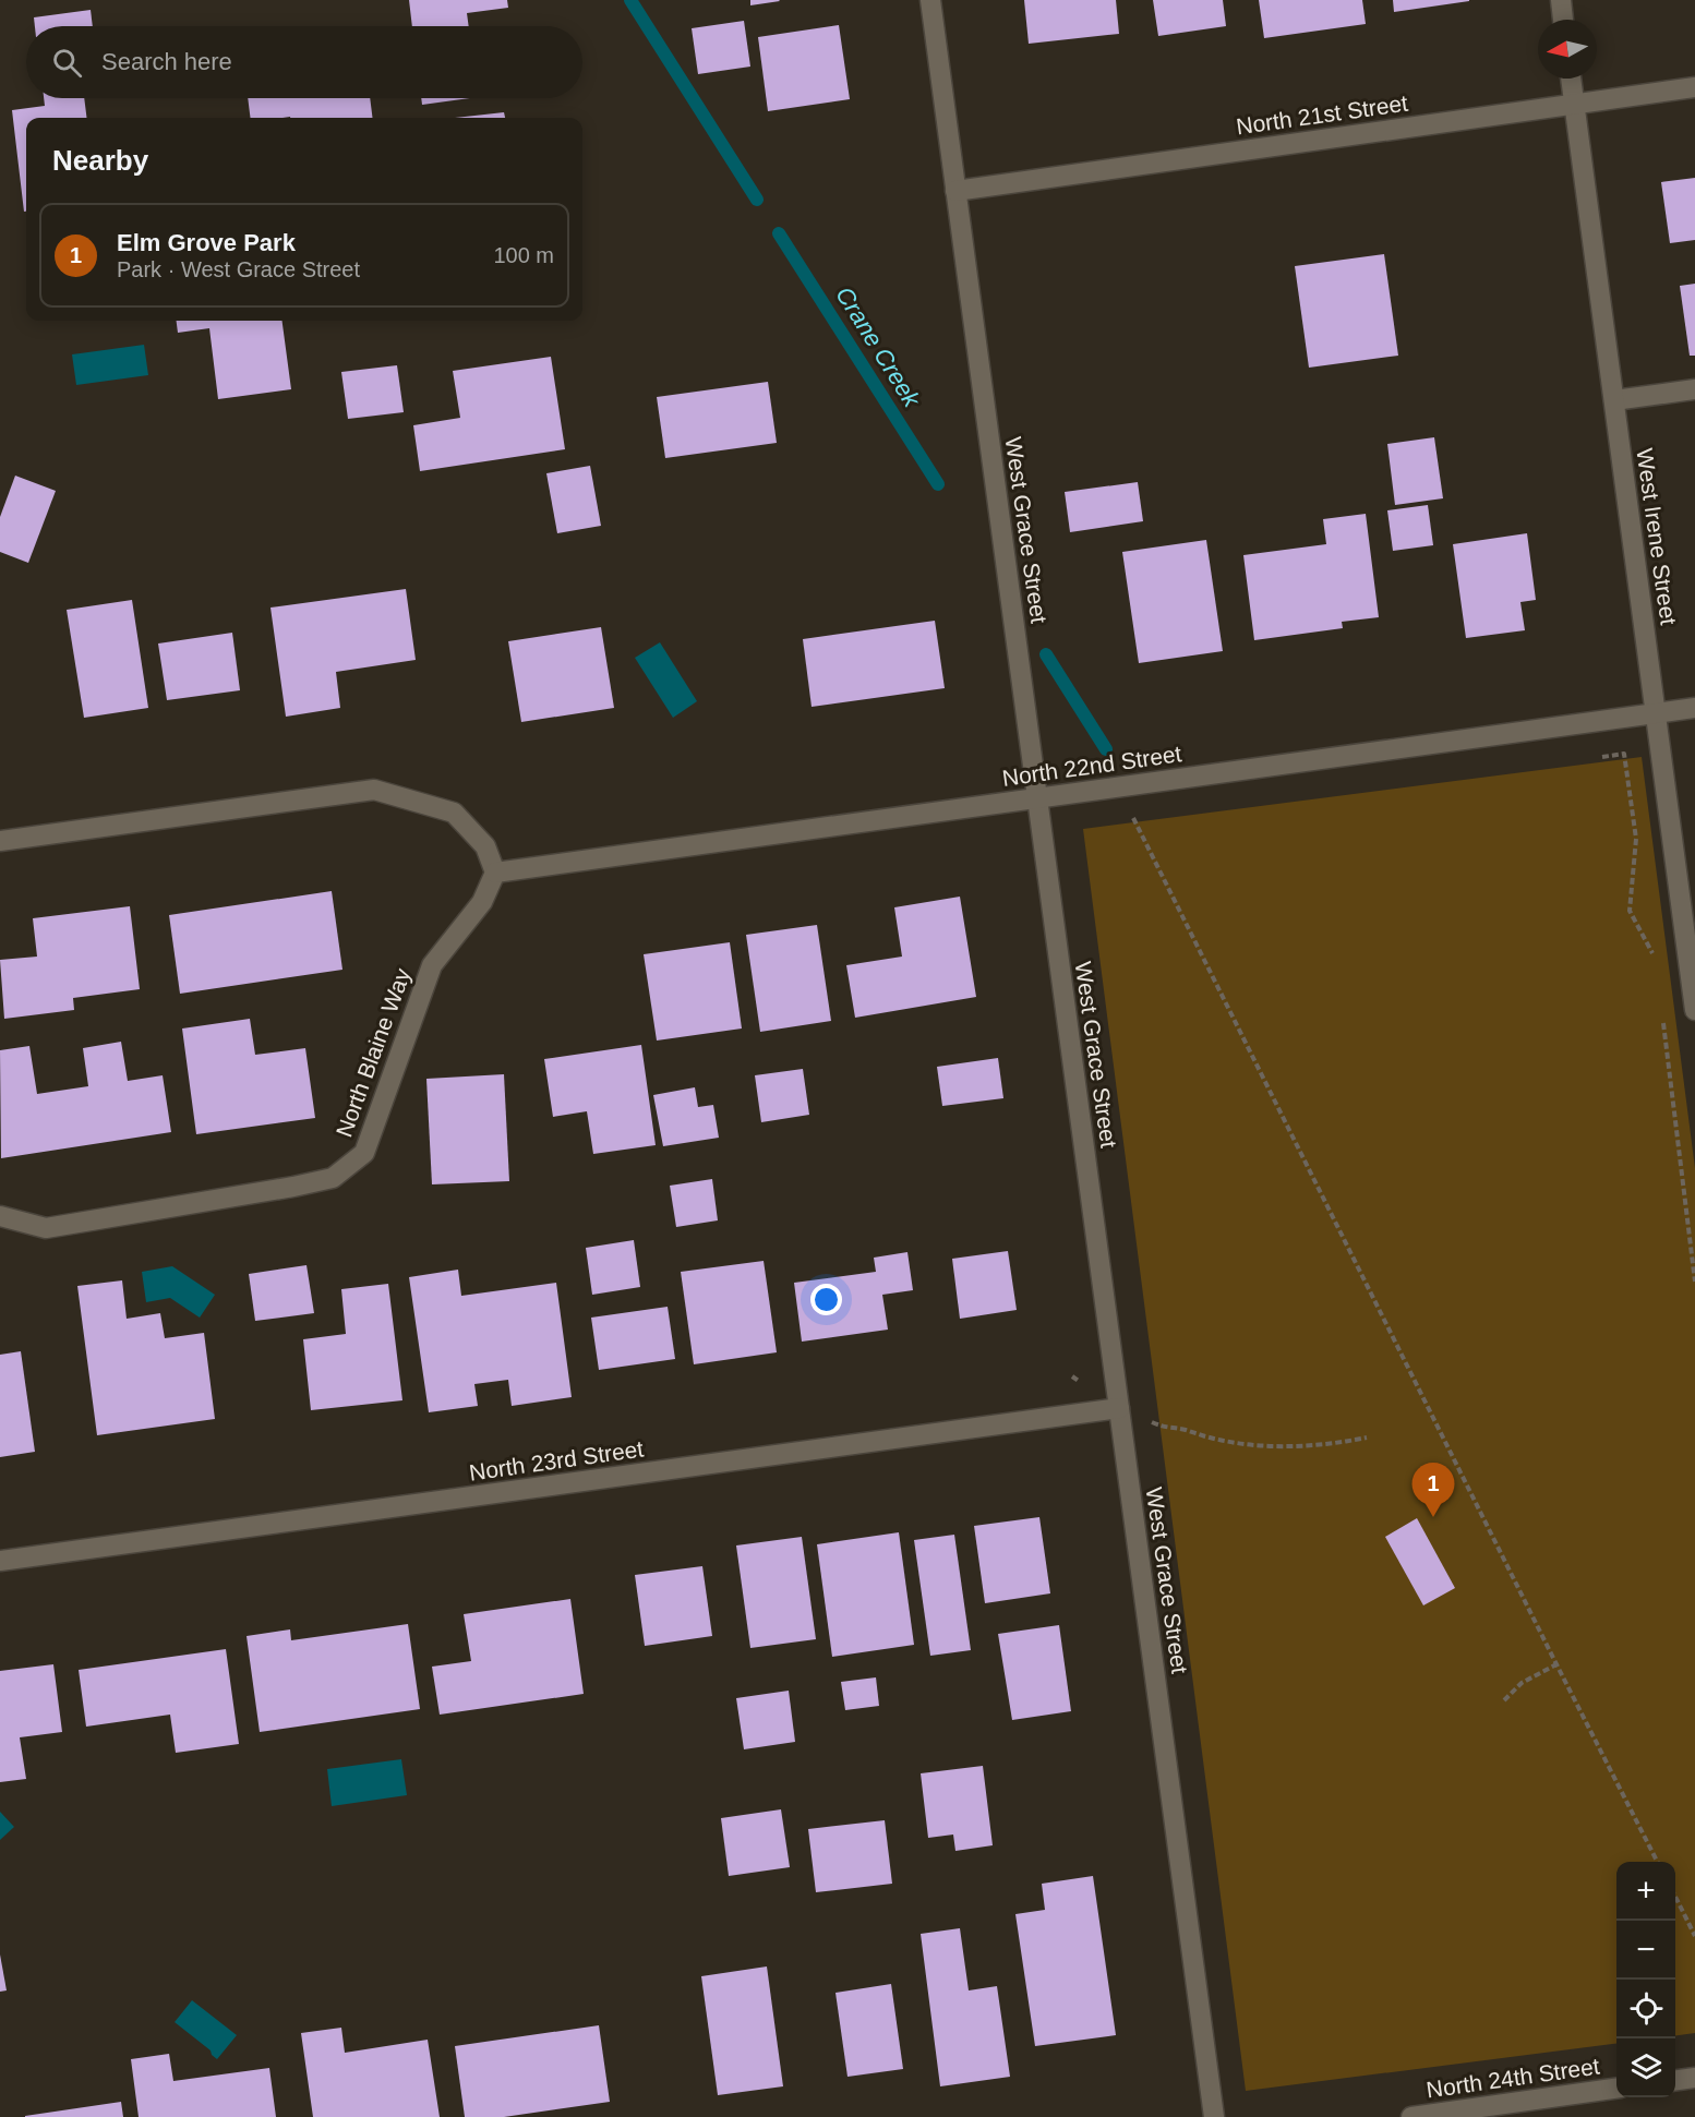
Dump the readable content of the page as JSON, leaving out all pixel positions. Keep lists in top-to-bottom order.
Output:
{
  "streets": {
    "street": [
      "North 21st Street",
      "West Grace Street",
      "West Irene Street",
      "North 22nd Street",
      "North Blaine Way",
      "North 23rd Street",
      "North 24th Street"
    ]
  },
  "crossings": [
    ["North 21st Street", "West Grace Street"],
    ["North 21st Street", "West Irene Street"],
    ["West Grace Street", "North 22nd Street"],
    ["West Grace Street", "North 23rd Street"],
    ["West Irene Street", "North 22nd Street"],
    ["North 22nd Street", "North Blaine Way"]
  ],
  "water": ["Crane Creek"],
  "north": "left",
  "page": {
    "search": "Search here",
    "heading": "Nearby",
    "list": [
      {
        "mark": "1",
        "name": "Elm Grove Park",
        "note": "Park · West Grace Street",
        "value": "100 m"
      }
    ],
    "pins": "1",
    "map_buttons": ["+", "−"]
  }
}
